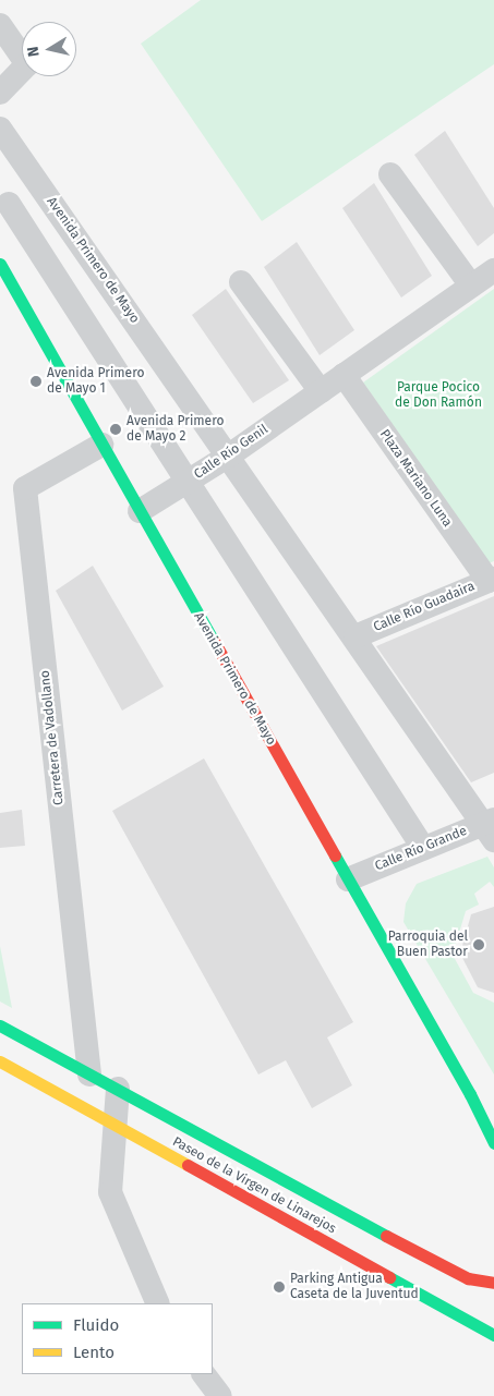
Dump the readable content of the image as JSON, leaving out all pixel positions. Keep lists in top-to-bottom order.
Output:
{
  "streets": {
    "street": [
      "Avenida Primero de Mayo",
      "Calle Río Genil",
      "Plaza Mariano Luna",
      "Calle Río Guadaira",
      "Carretera de Vadollano",
      "Calle Río Grande",
      "Paseo de la Virgen de Linarejos"
    ]
  },
  "crossings": [
    ["Avenida Primero de Mayo", "Calle Río Genil"],
    ["Avenida Primero de Mayo", "Calle Río Guadaira"],
    ["Avenida Primero de Mayo", "Carretera de Vadollano"],
    ["Avenida Primero de Mayo", "Calle Río Grande"],
    ["Calle Río Genil", "Plaza Mariano Luna"],
    ["Plaza Mariano Luna", "Calle Río Guadaira"],
    ["Carretera de Vadollano", "Paseo de la Virgen de Linarejos"]
  ],
  "parks": ["Parque Pocico de Don Ramón"],
  "places": [
    "Avenida Primero de Mayo 1",
    "Avenida Primero de Mayo 2",
    "Parroquia del Buen Pastor",
    "Parking Antigua Caseta de la Juventud"
  ],
  "legend": ["Fluido", "Lento"],
  "north": "left"
}
